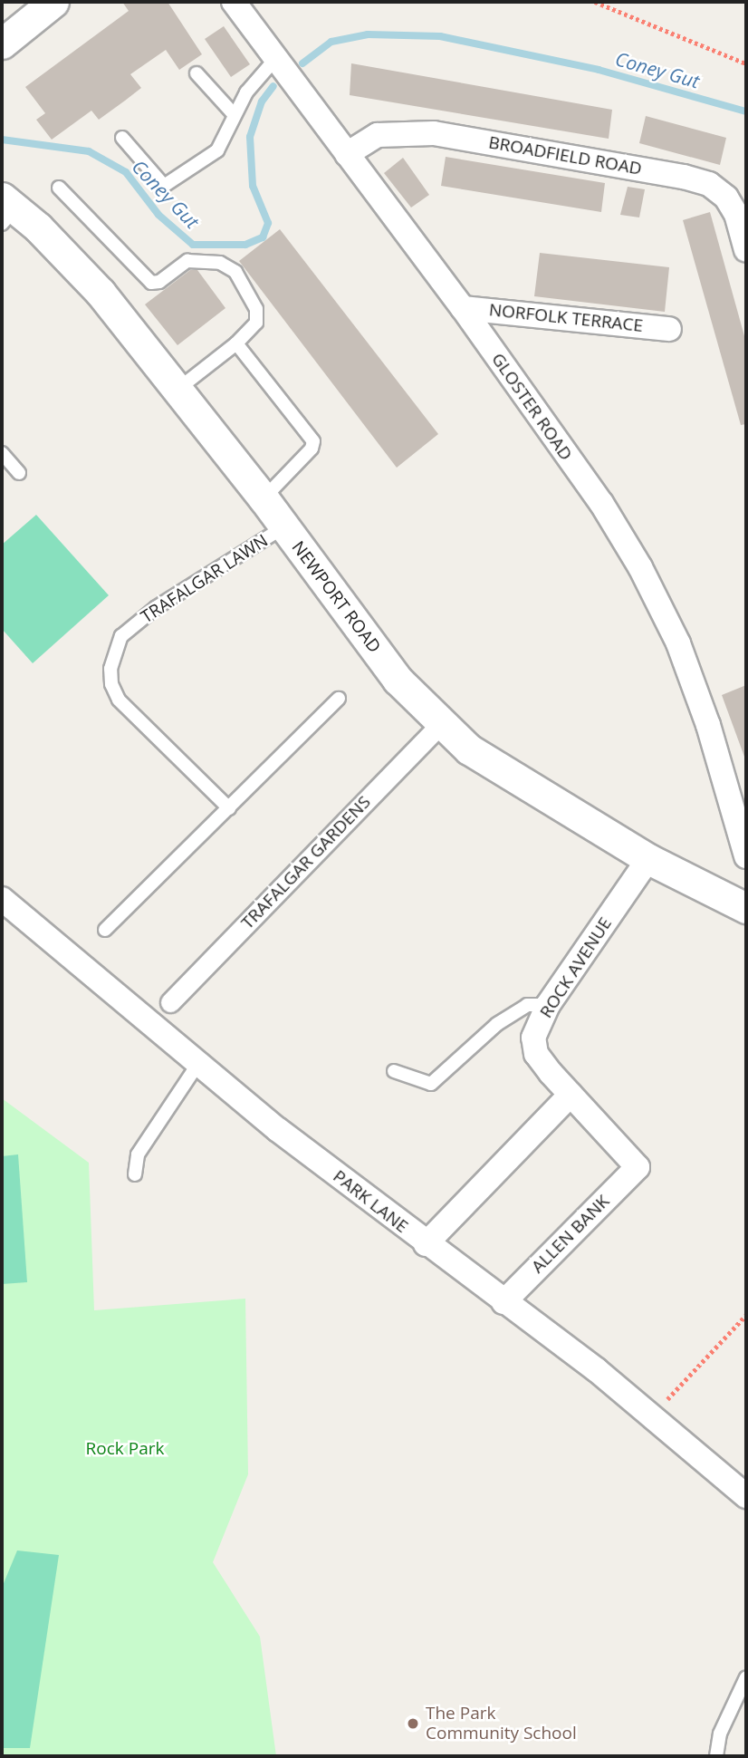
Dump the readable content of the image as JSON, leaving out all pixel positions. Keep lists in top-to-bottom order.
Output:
{
  "streets": {
    "street": [
      "BROADFIELD ROAD",
      "NORFOLK TERRACE",
      "GLOSTER ROAD",
      "NEWPORT ROAD",
      "TRAFALGAR GARDENS",
      "ROCK AVENUE",
      "PARK LANE",
      "ALLEN BANK"
    ],
    "lane": ["TRAFALGAR LAWN"]
  },
  "crossings": [
    ["BROADFIELD ROAD", "GLOSTER ROAD"],
    ["NORFOLK TERRACE", "GLOSTER ROAD"],
    ["TRAFALGAR LAWN", "NEWPORT ROAD"],
    ["NEWPORT ROAD", "TRAFALGAR GARDENS"],
    ["NEWPORT ROAD", "ROCK AVENUE"],
    ["ROCK AVENUE", "ALLEN BANK"],
    ["PARK LANE", "ALLEN BANK"]
  ],
  "water": ["Coney Gut"],
  "parks": ["Rock Park"],
  "places": ["The Park Community School"]
}
